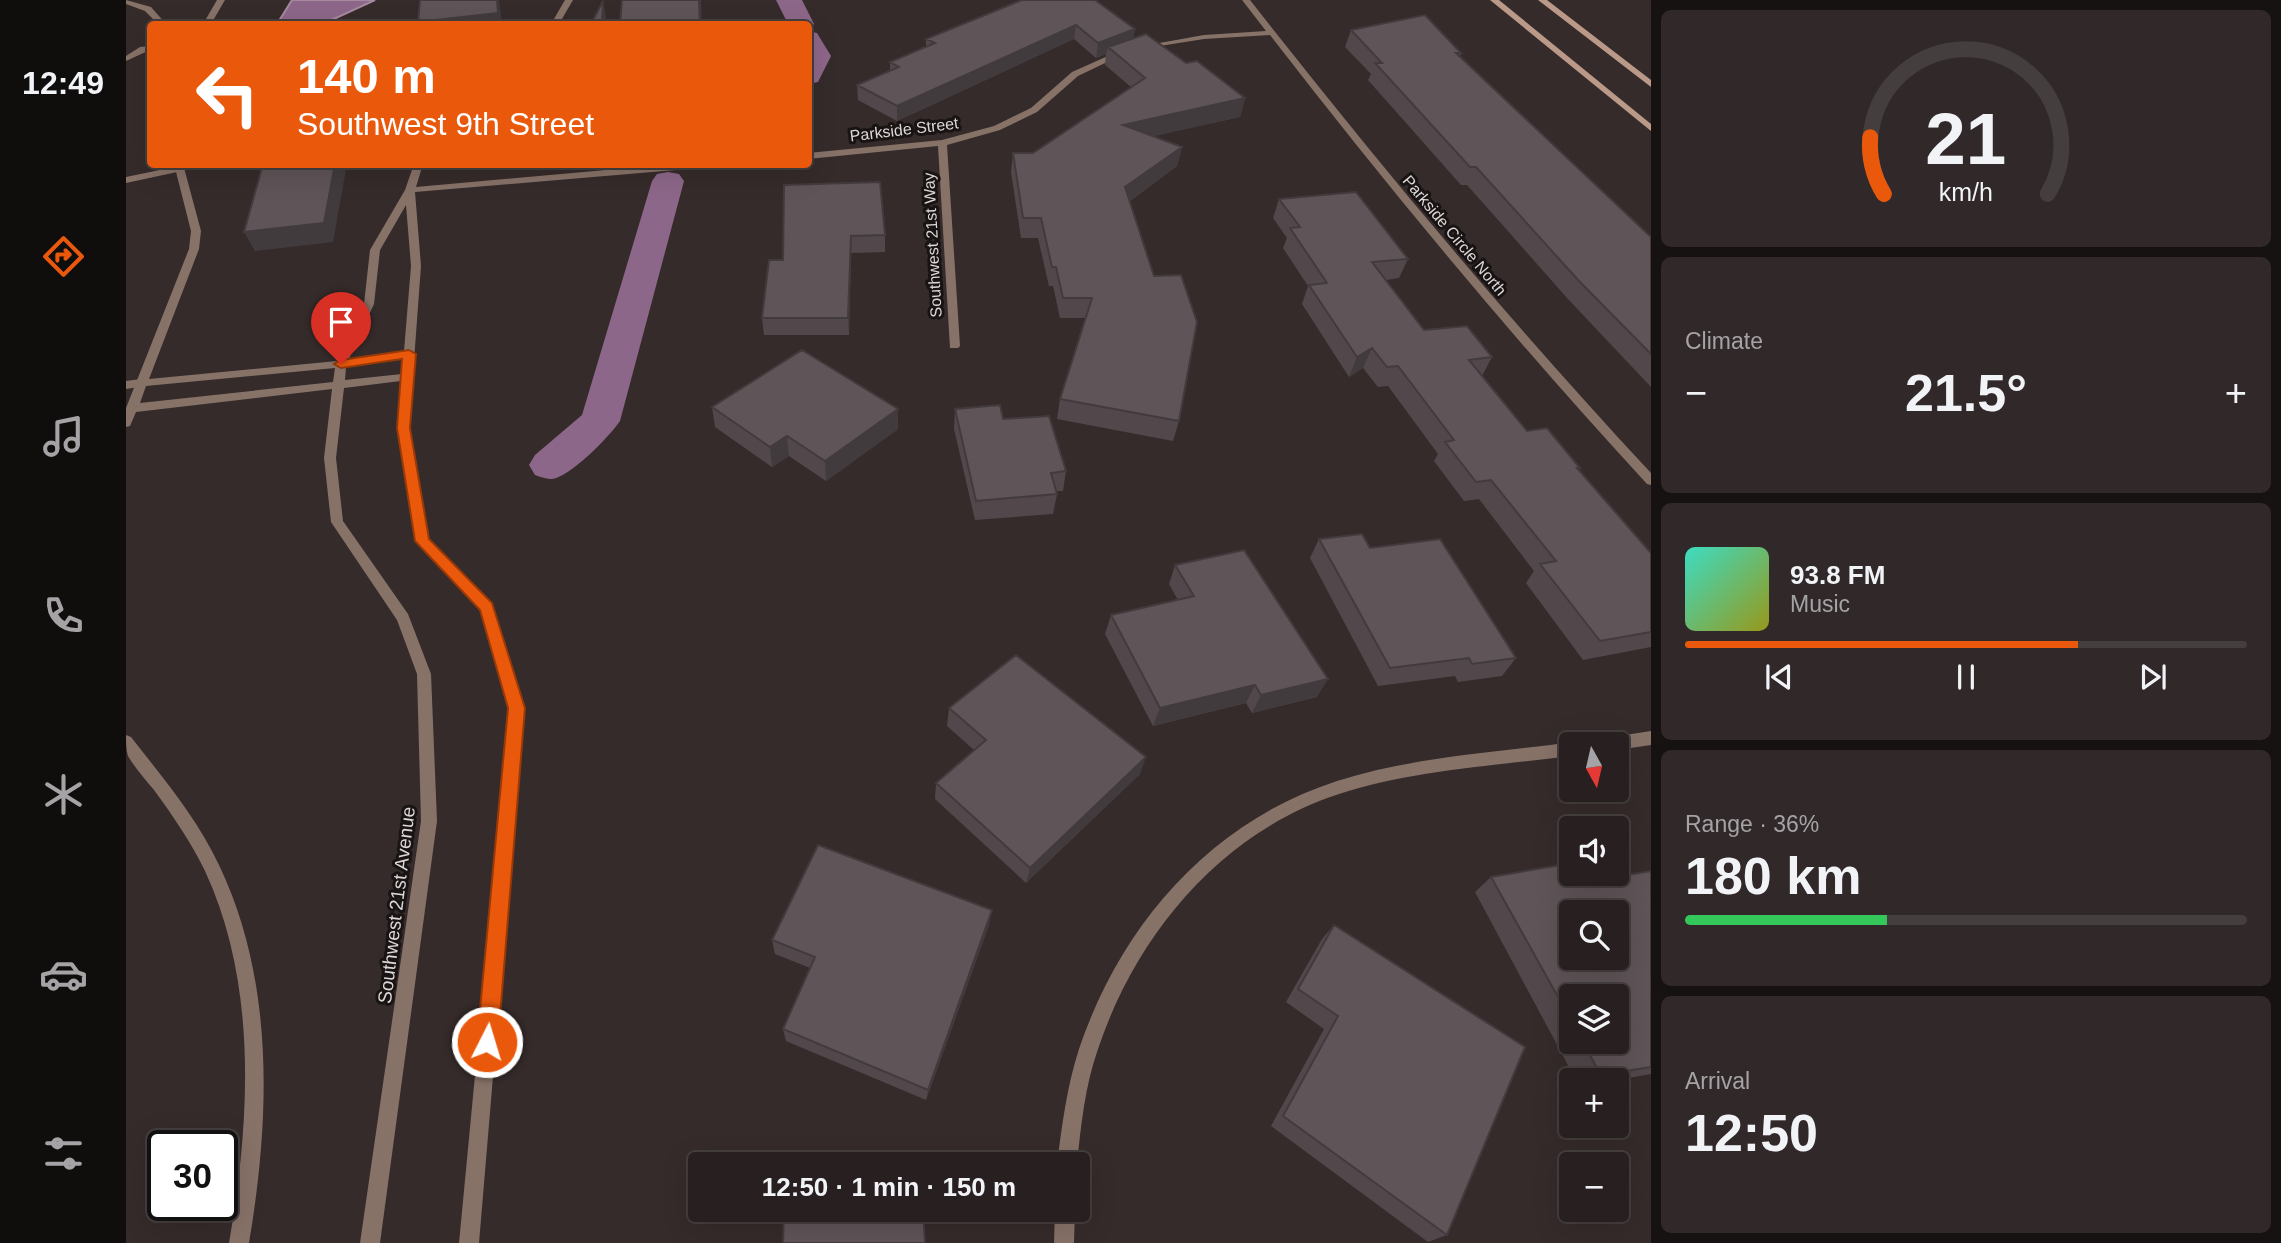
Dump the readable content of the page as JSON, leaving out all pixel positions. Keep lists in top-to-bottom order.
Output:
{
  "streets": {
    "street": [
      "Parkside Street",
      "Parkside Circle North",
      "Southwest 21st Way",
      "Southwest 21st Avenue"
    ]
  },
  "crossings": [
    ["Parkside Street", "Parkside Circle North"],
    ["Parkside Street", "Southwest 21st Way"]
  ],
  "north": "bottom",
  "page": {
    "tabs": "12:49",
    "turn": ["140 m", "Southwest 9th Street"],
    "tile": [
      "Climate",
      ["Range · 36%", "180 km"],
      ["Arrival", "12:50"]
    ],
    "heat": ["−", "21.5°", "+"],
    "song": ["93.8 FM", "Music"],
    "map_buttons": ["+", "−"],
    "limit": "30",
    "trip": "12:50 · 1 min · 150 m",
    "gauge": ["21", "km/h"]
  }
}
